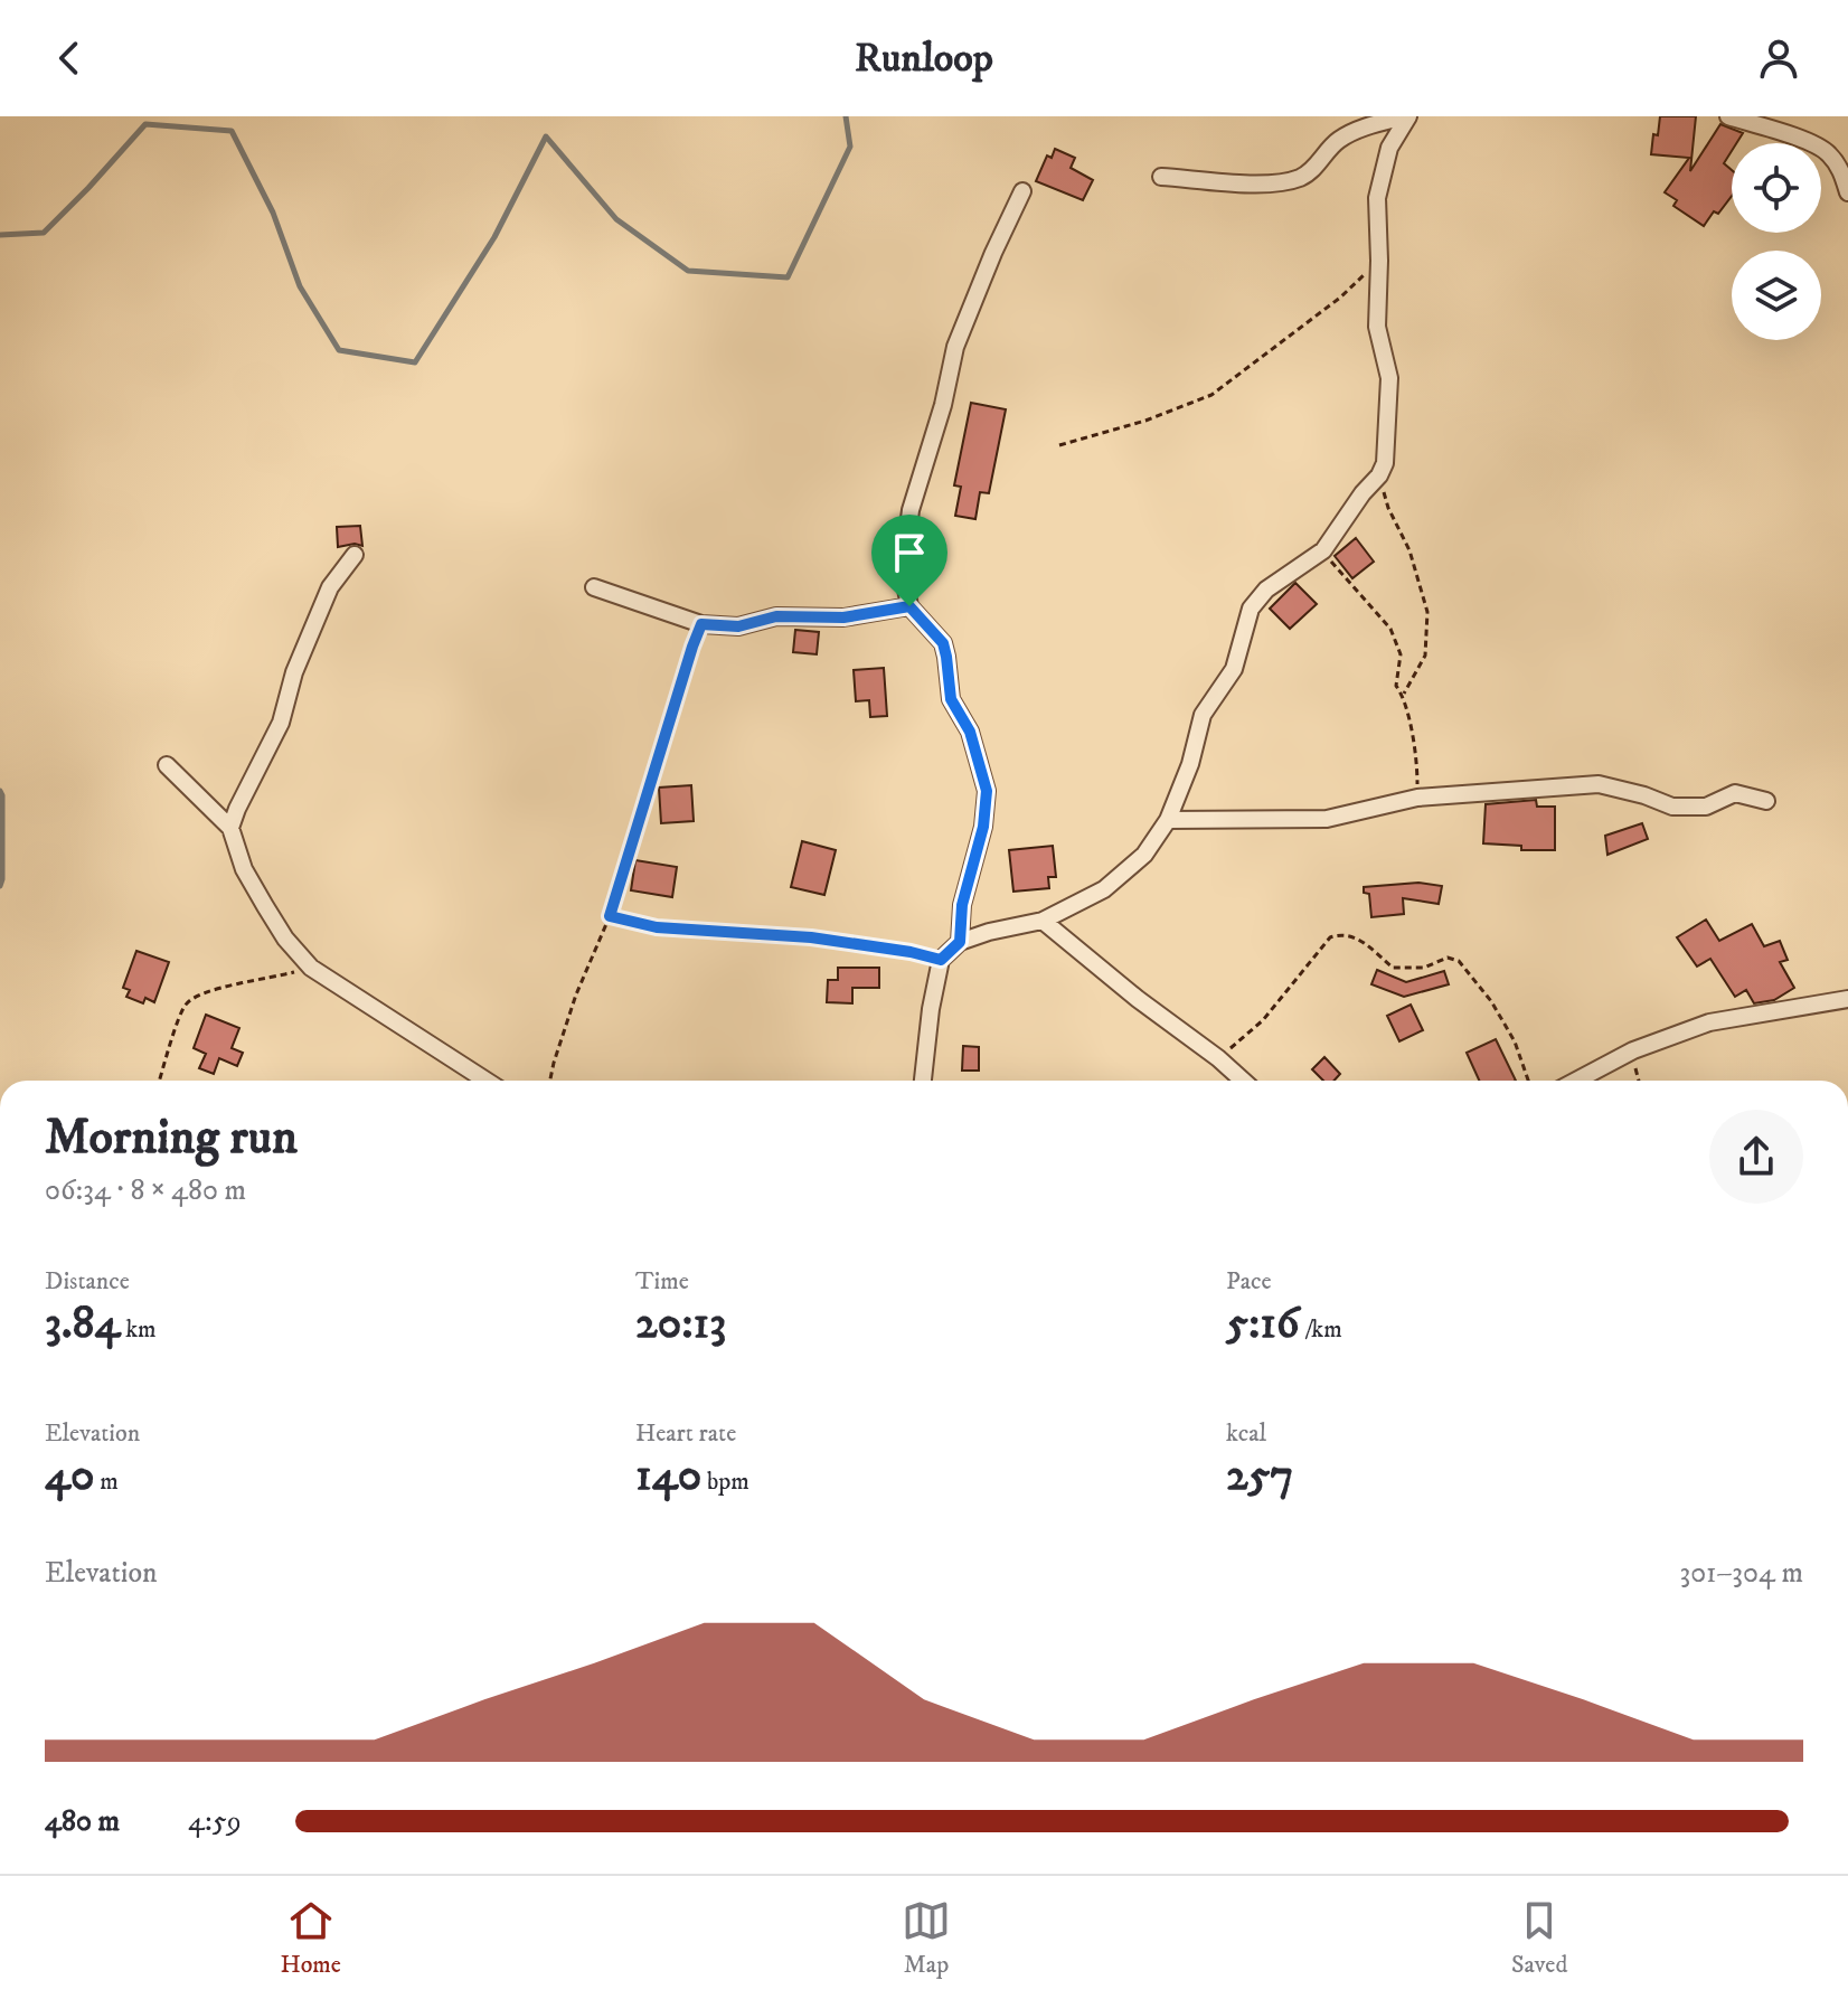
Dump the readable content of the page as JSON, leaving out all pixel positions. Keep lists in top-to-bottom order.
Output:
{
  "page": {
    "header": "Runloop",
    "heading": ["Morning run", "06:34 · 8 × 480 m"],
    "stats": [
      ["Distance", "3.84 km"],
      ["Time", "20:13"],
      ["Pace", "5:16 /km"],
      ["Elevation", "40 m"],
      ["Heart rate", "140 bpm"],
      ["kcal", "257"]
    ],
    "chart": ["Elevation", "301–304 m"],
    "list": [
      {
        "name": "480 m",
        "note": "4:59"
      }
    ],
    "tabs": ["Home", "Map", "Saved"]
  }
}
